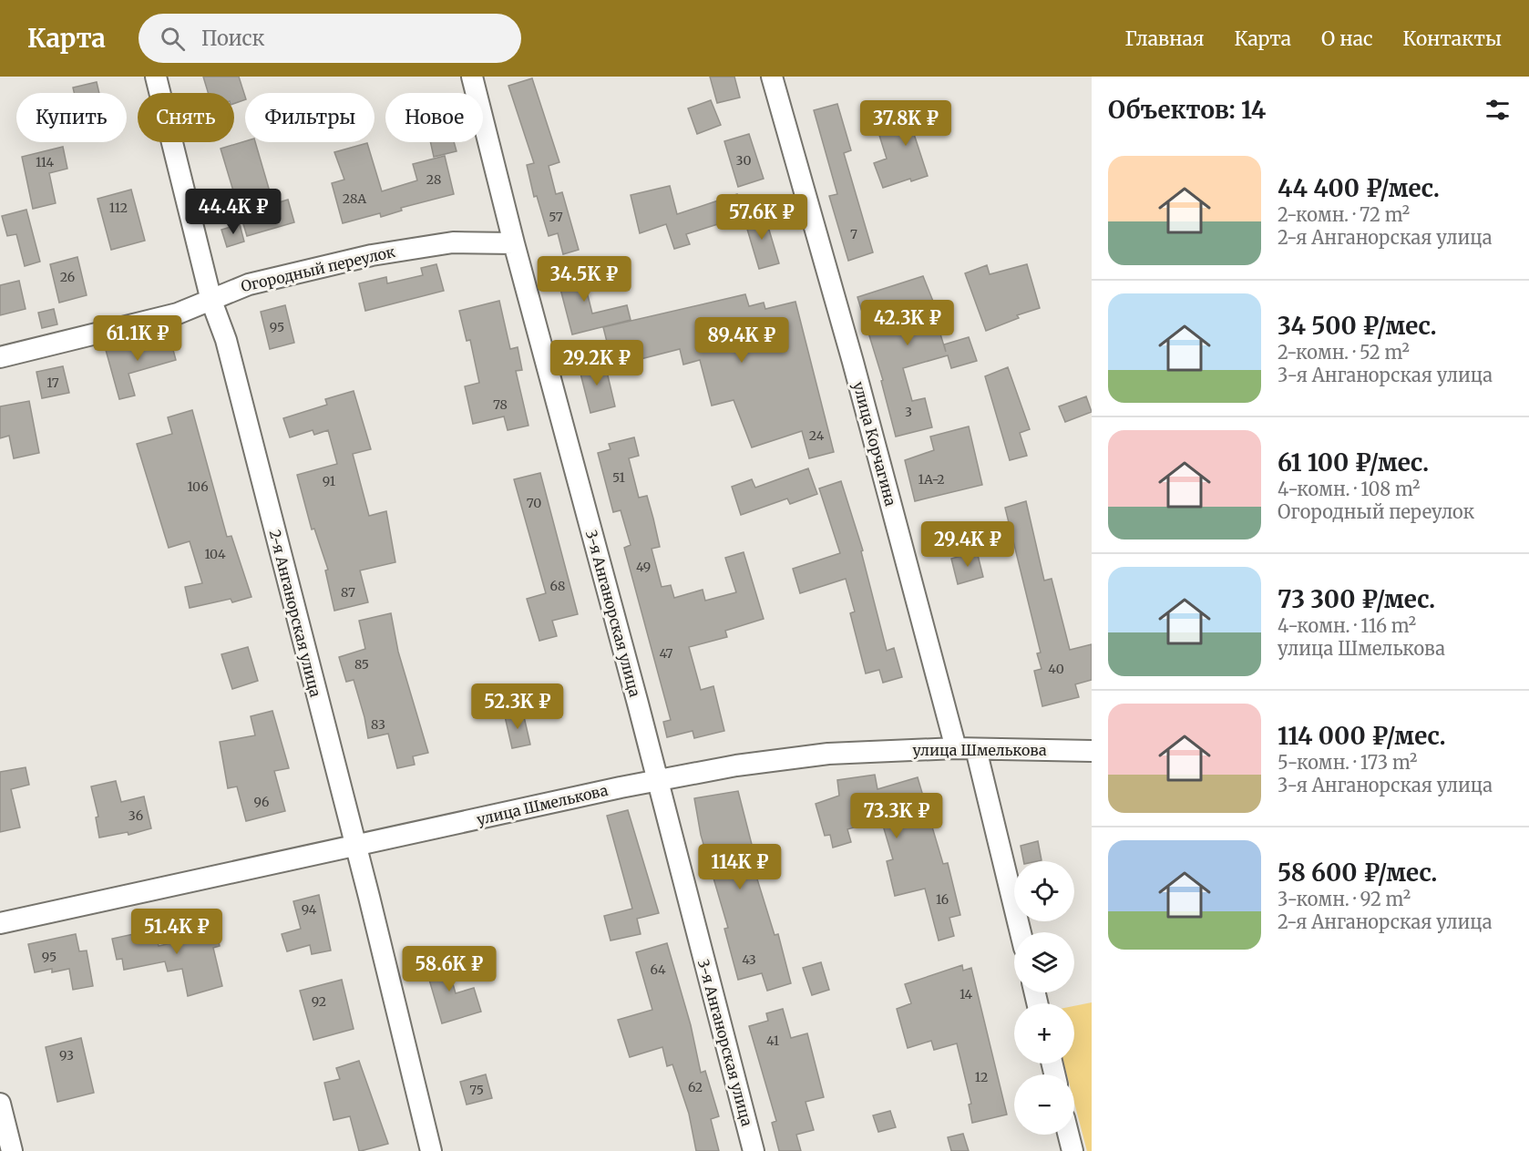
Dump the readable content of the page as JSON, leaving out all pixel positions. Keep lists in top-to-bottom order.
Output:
{
  "streets": {
    "street": [
      "Огородный переулок",
      "улица Корчагина",
      "2-я Анганорская улица",
      "3-я Анганорская улица",
      "улица Шмелькова"
    ]
  },
  "crossings": [
    ["Огородный переулок", "2-я Анганорская улица"],
    ["Огородный переулок", "3-я Анганорская улица"],
    ["улица Корчагина", "улица Шмелькова"],
    ["2-я Анганорская улица", "улица Шмелькова"],
    ["3-я Анганорская улица", "улица Шмелькова"]
  ],
  "house_numbers": [
    "30",
    "114",
    "28",
    "28А",
    "112",
    "57",
    "7",
    "26",
    "95",
    "17",
    "78",
    "3",
    "24",
    "51",
    "1А-2",
    "91",
    "106",
    "70",
    "104",
    "49",
    "68",
    "87",
    "47",
    "85",
    "40",
    "83",
    "96",
    "36",
    "16",
    "94",
    "95",
    "43",
    "64",
    "14",
    "92",
    "41",
    "93",
    "12",
    "62",
    "75"
  ],
  "page": {
    "header": "Карта",
    "search": "Поиск",
    "nav": [
      "Главная",
      "Карта",
      "О нас",
      "Контакты"
    ],
    "heading": "Объектов: 14",
    "chip": [
      "Купить",
      "Снять",
      "Фильтры",
      "Новое"
    ],
    "price": [
      "37.8K ₽",
      "44.4K ₽",
      "57.6K ₽",
      "34.5K ₽",
      "42.3K ₽",
      "61.1K ₽",
      "89.4K ₽",
      "29.2K ₽",
      "29.4K ₽",
      "52.3K ₽",
      "73.3K ₽",
      "114K ₽",
      "51.4K ₽",
      "58.6K ₽"
    ],
    "list": [
      {
        "name": "44 400 ₽/мес.",
        "note": "2-комн. · 72 m² · 2-я Анганорская улица"
      },
      {
        "name": "34 500 ₽/мес.",
        "note": "2-комн. · 52 m² · 3-я Анганорская улица"
      },
      {
        "name": "61 100 ₽/мес.",
        "note": "4-комн. · 108 m² · Огородный переулок"
      },
      {
        "name": "73 300 ₽/мес.",
        "note": "4-комн. · 116 m² · улица Шмелькова"
      },
      {
        "name": "114 000 ₽/мес.",
        "note": "5-комн. · 173 m² · 3-я Анганорская улица"
      },
      {
        "name": "58 600 ₽/мес.",
        "note": "3-комн. · 92 m² · 2-я Анганорская улица"
      }
    ],
    "map_buttons": ["+", "−"]
  }
}
